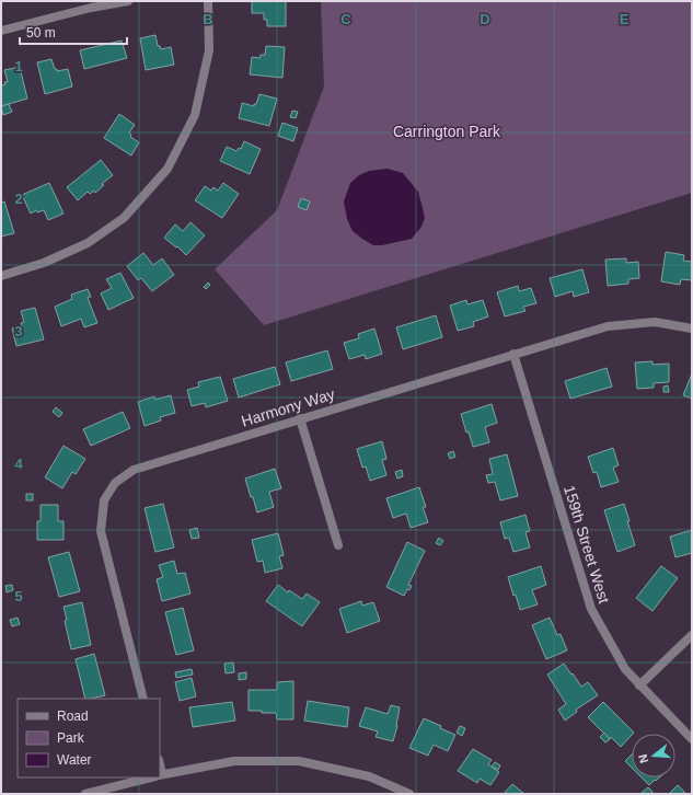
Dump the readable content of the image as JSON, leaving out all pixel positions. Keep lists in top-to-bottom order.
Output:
{
  "streets": {
    "street": ["Harmony Way", "159th Street West"]
  },
  "crossings": [
    ["Harmony Way", "159th Street West"]
  ],
  "parks": ["Carrington Park"],
  "legend": ["Road", "Park", "Water"],
  "scale_bar": "50 m",
  "north": "left",
  "grid": {
    "columns": [
      "B",
      "C",
      "D",
      "E"
    ],
    "rows": [
      "1",
      "2",
      "3",
      "4",
      "5"
    ]
  }
}
